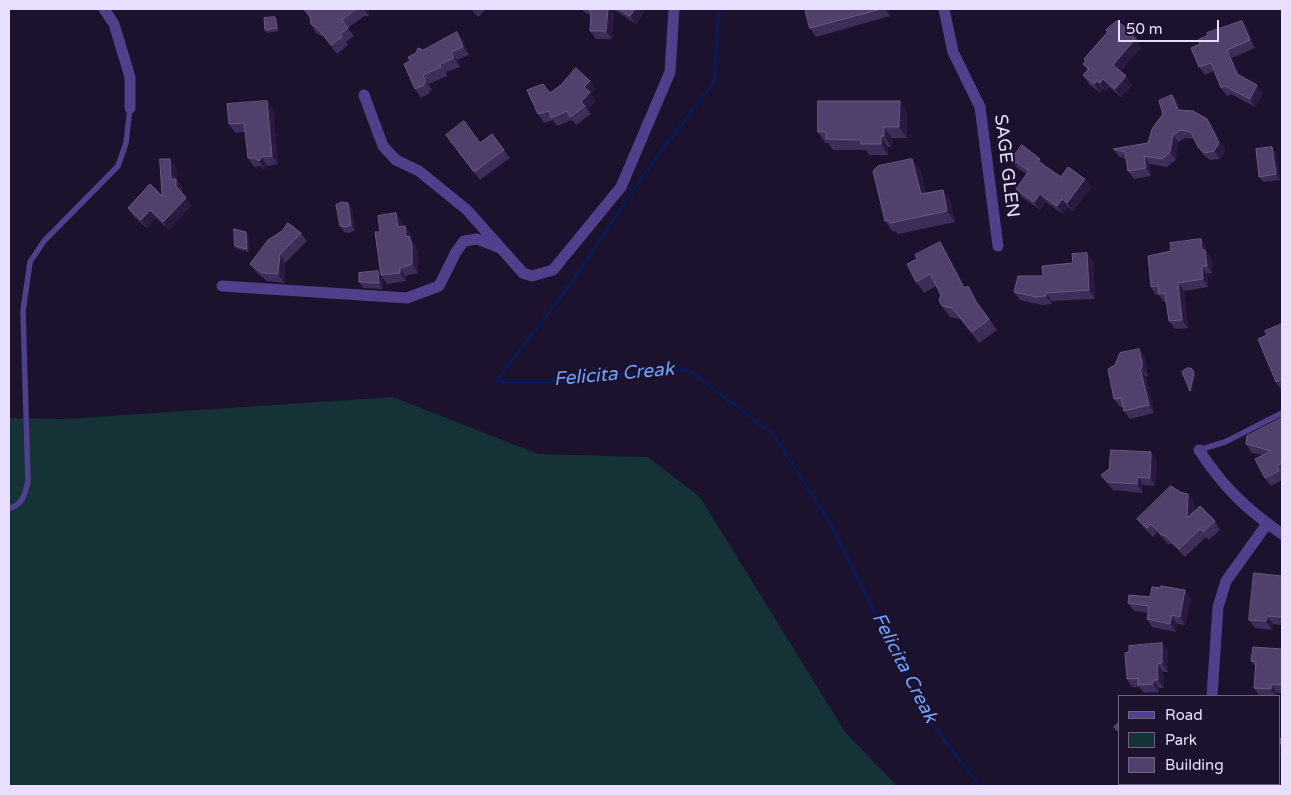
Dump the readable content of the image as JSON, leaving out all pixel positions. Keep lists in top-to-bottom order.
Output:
{
  "streets": {
    "street": ["SAGE GLEN"]
  },
  "water": ["Felicita Creak"],
  "legend": ["Road", "Park", "Building"],
  "scale_bar": "50 m"
}
